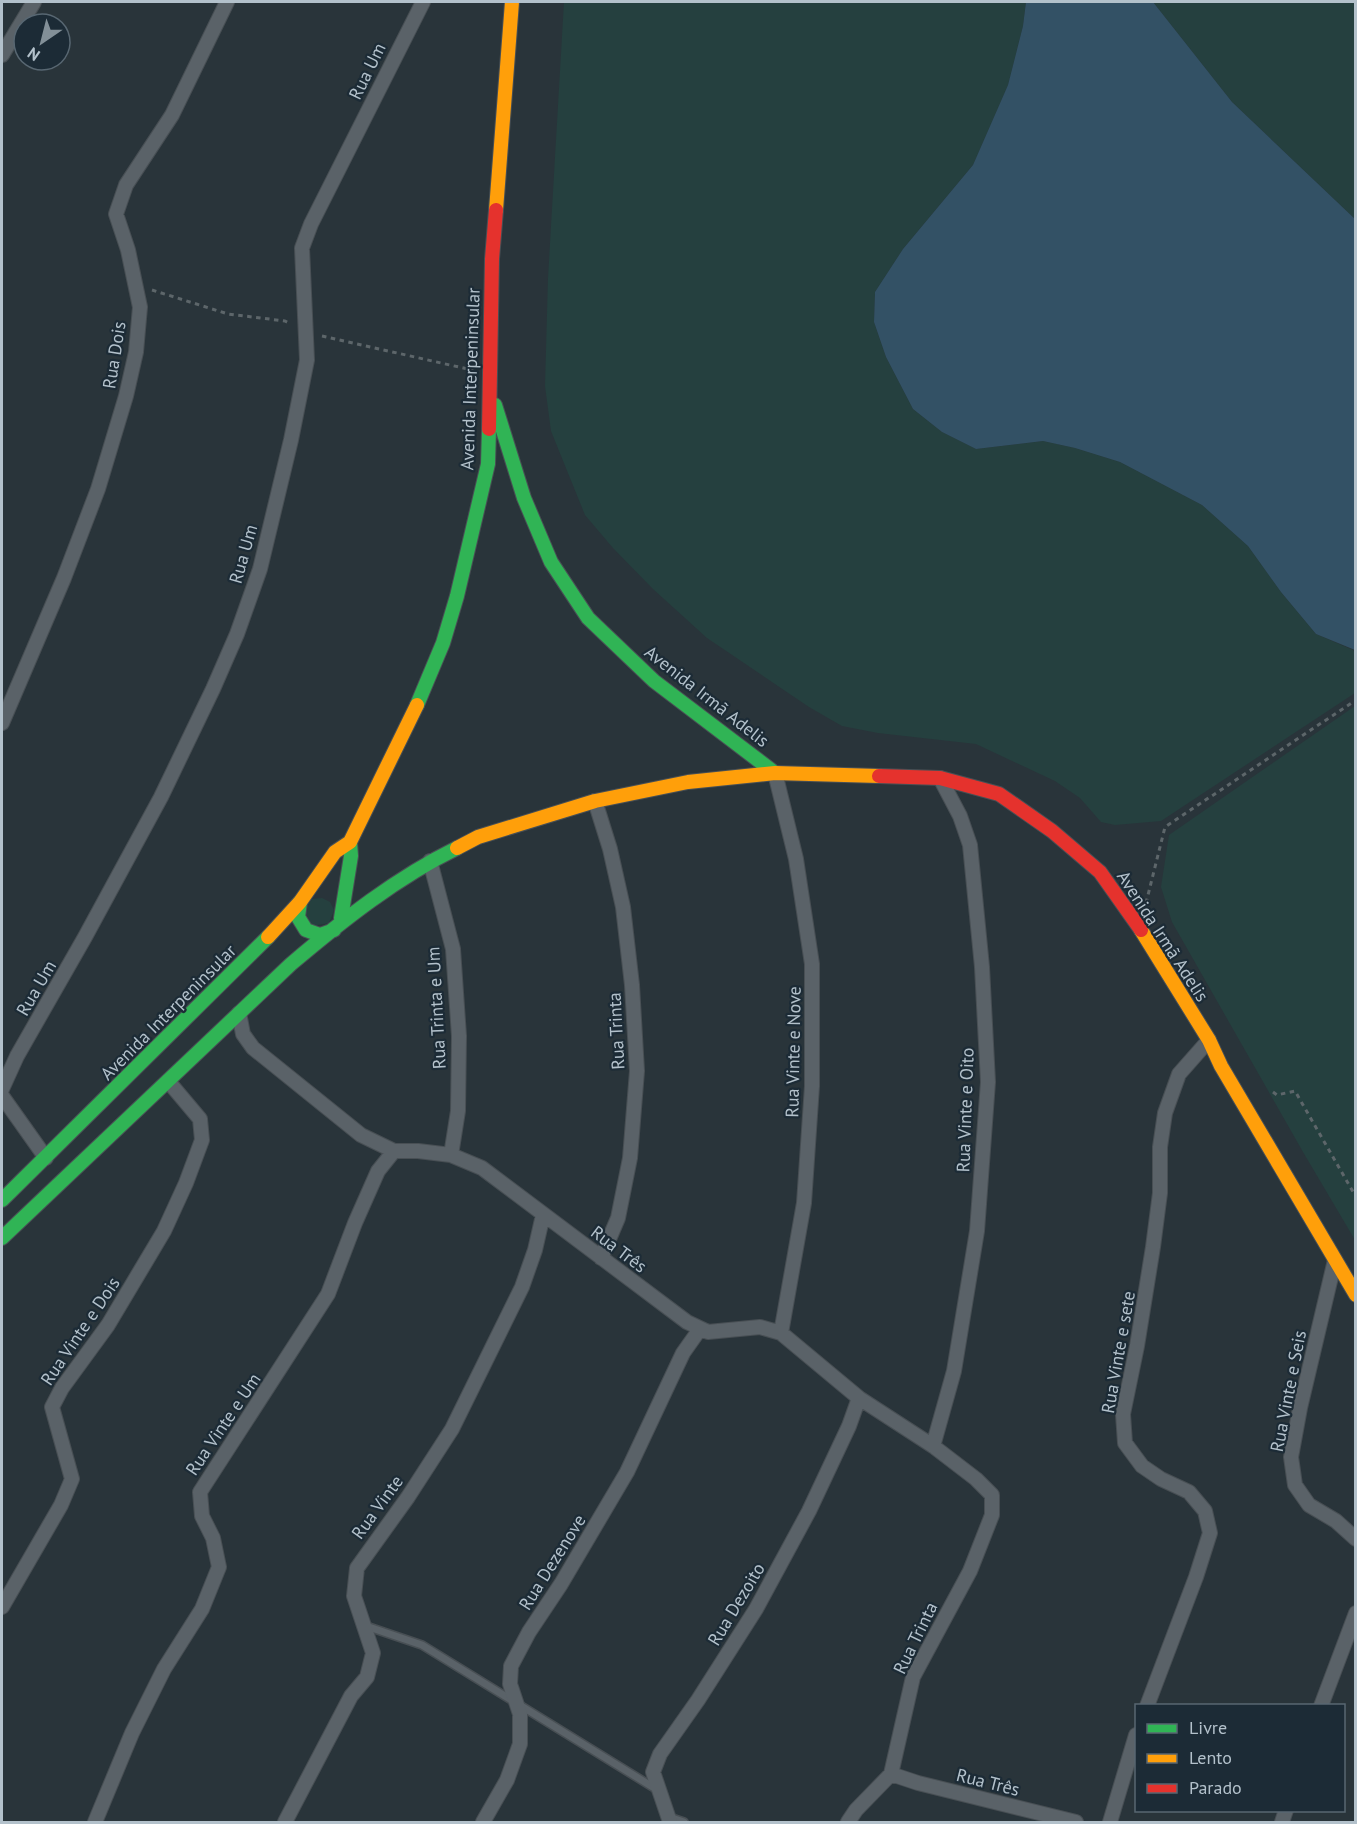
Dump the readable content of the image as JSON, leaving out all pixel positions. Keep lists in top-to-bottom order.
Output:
{
  "streets": {
    "street": [
      "Rua Um",
      "Rua Dois",
      "Avenida Interpeninsular",
      "Avenida Irmã Adelis",
      "Rua Trinta e Um",
      "Rua Trinta",
      "Rua Vinte e Nove",
      "Rua Vinte e Oito",
      "Rua Três",
      "Rua Vinte e Dois",
      "Rua Vinte e sete",
      "Rua Vinte e Seis",
      "Rua Vinte e Um",
      "Rua Vinte",
      "Rua Dezenove",
      "Rua Dezoito"
    ]
  },
  "crossings": [
    ["Avenida Interpeninsular", "Avenida Irmã Adelis"],
    ["Avenida Irmã Adelis", "Rua Trinta e Um"],
    ["Avenida Irmã Adelis", "Rua Trinta"],
    ["Avenida Irmã Adelis", "Rua Vinte e Nove"],
    ["Avenida Irmã Adelis", "Rua Vinte e Oito"],
    ["Avenida Irmã Adelis", "Rua Vinte e sete"],
    ["Avenida Irmã Adelis", "Rua Vinte e Seis"],
    ["Rua Trinta e Um", "Rua Três"],
    ["Rua Trinta", "Rua Vinte e Oito"],
    ["Rua Trinta", "Rua Três"],
    ["Rua Três", "Rua Vinte e Um"],
    ["Rua Três", "Rua Vinte"],
    ["Rua Três", "Rua Dezenove"]
  ],
  "legend": ["Livre", "Lento", "Parado"],
  "north": "bottom left"
}
